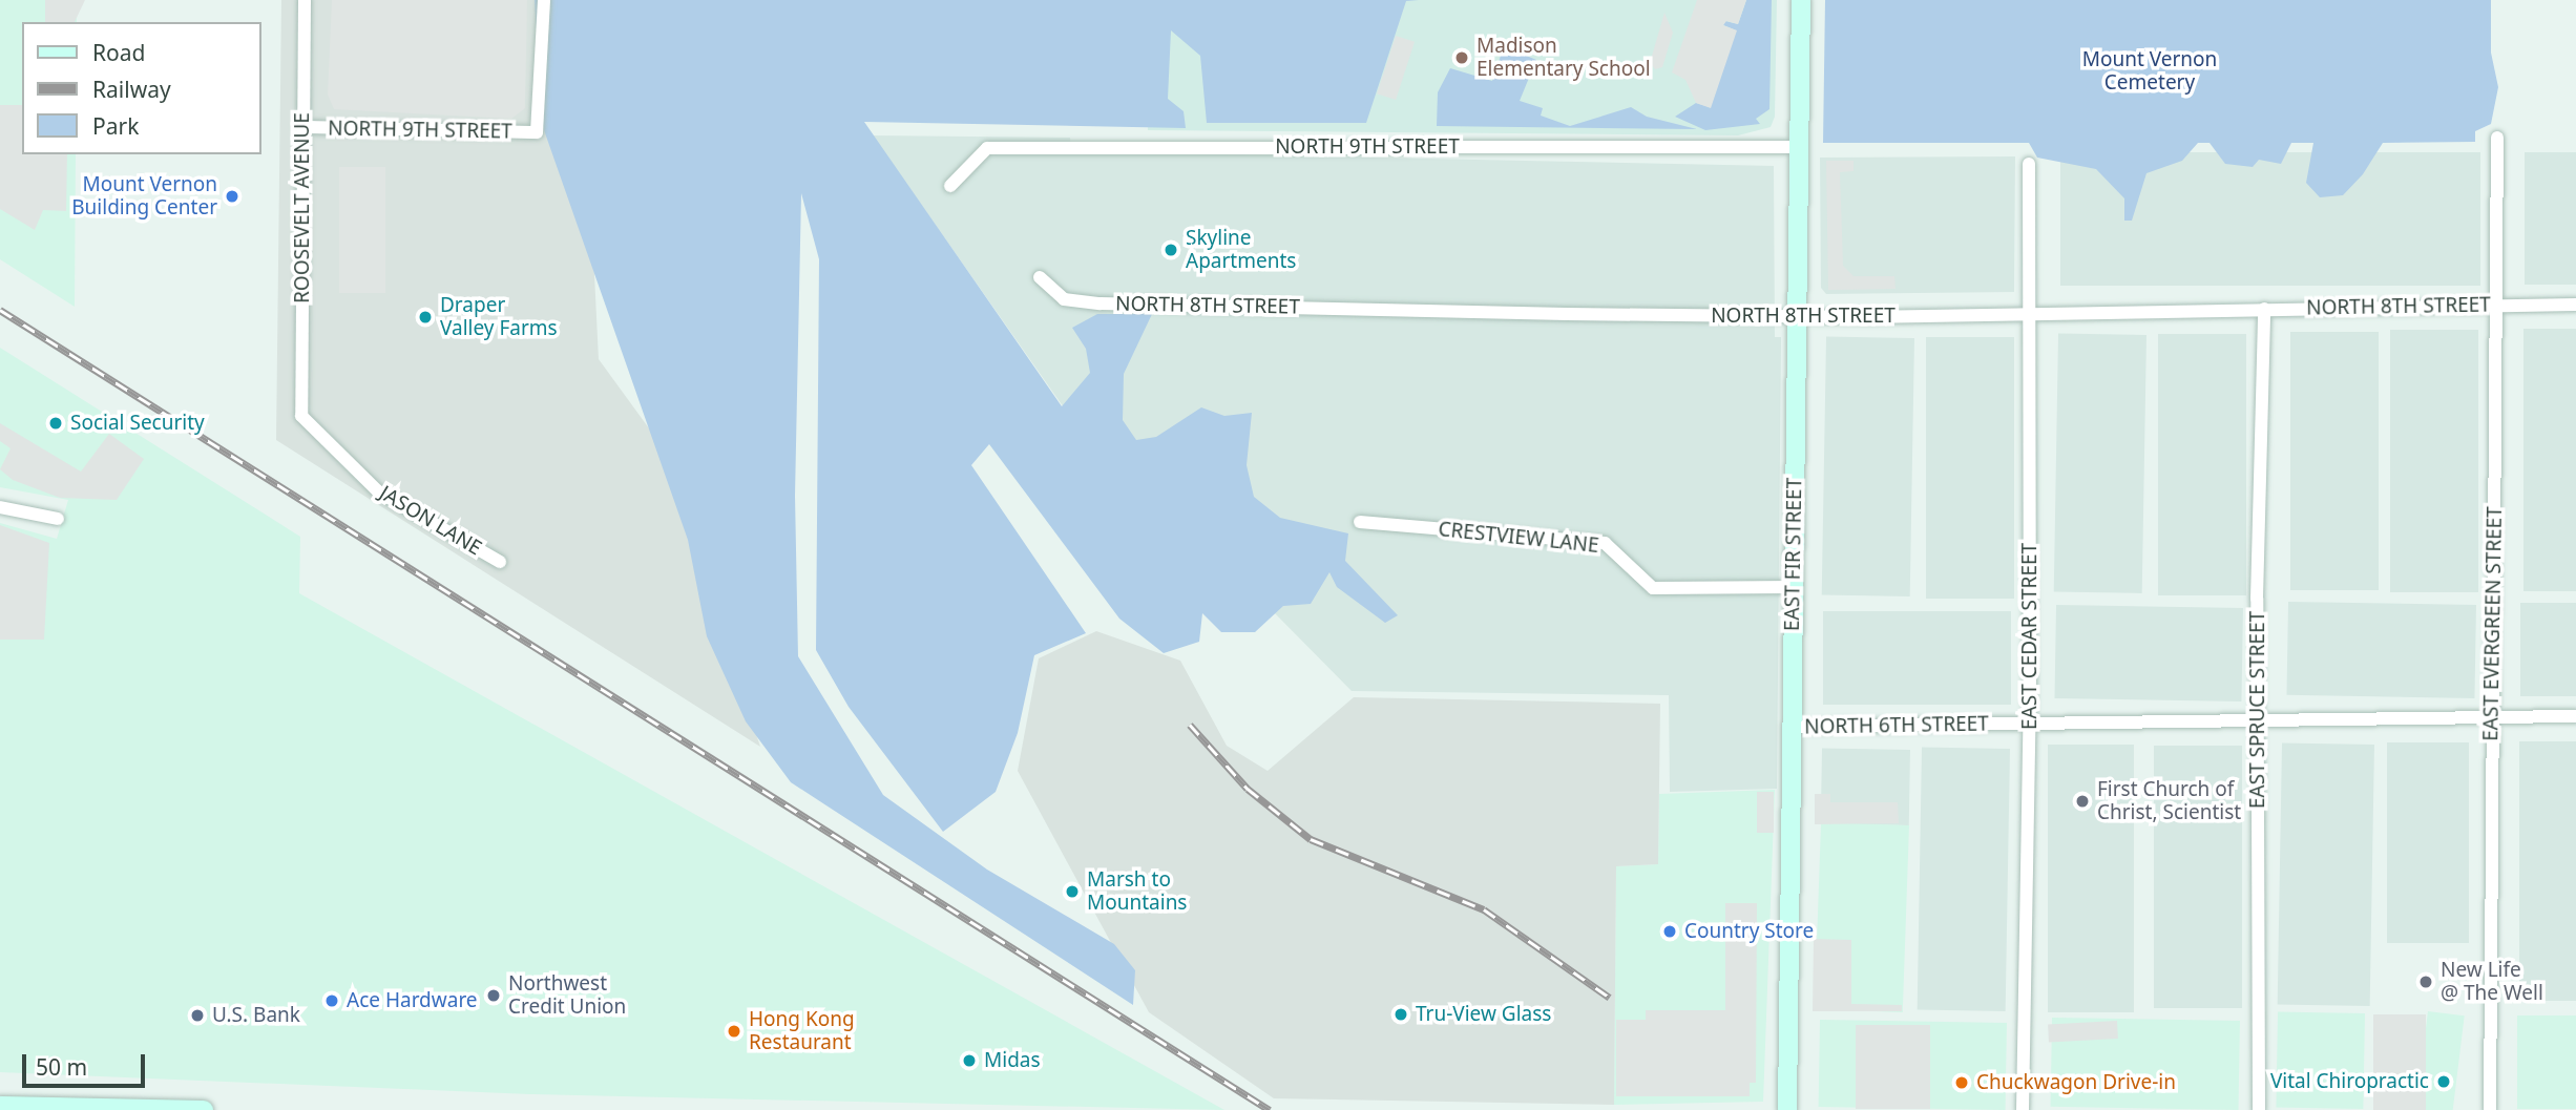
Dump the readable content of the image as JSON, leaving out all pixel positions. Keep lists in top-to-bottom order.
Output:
{
  "streets": {
    "street": [
      "NORTH 9TH STREET",
      "ROOSEVELT AVENUE",
      "NORTH 8TH STREET",
      "JASON LANE",
      "CRESTVIEW LANE",
      "EAST FIR STREET",
      "EAST EVERGREEN STREET",
      "EAST CEDAR STREET",
      "EAST SPRUCE STREET",
      "NORTH 6TH STREET"
    ]
  },
  "crossings": [
    ["NORTH 9TH STREET", "ROOSEVELT AVENUE"],
    ["NORTH 9TH STREET", "EAST FIR STREET"],
    ["ROOSEVELT AVENUE", "JASON LANE"],
    ["NORTH 8TH STREET", "EAST FIR STREET"],
    ["NORTH 8TH STREET", "EAST EVERGREEN STREET"],
    ["NORTH 8TH STREET", "EAST CEDAR STREET"],
    ["NORTH 8TH STREET", "EAST SPRUCE STREET"],
    ["CRESTVIEW LANE", "EAST FIR STREET"],
    ["EAST FIR STREET", "NORTH 6TH STREET"],
    ["EAST EVERGREEN STREET", "NORTH 6TH STREET"],
    ["EAST CEDAR STREET", "NORTH 6TH STREET"],
    ["EAST SPRUCE STREET", "NORTH 6TH STREET"]
  ],
  "parks": ["Mount Vernon Cemetery"],
  "places": [
    "Madison Elementary School",
    "Mount Vernon Building Center",
    "Skyline Apartments",
    "Draper Valley Farms",
    "Social Security",
    "First Church of Christ, Scientist",
    "Marsh to Mountains",
    "Country Store",
    "New Life @ The Well",
    "Northwest Credit Union",
    "Ace Hardware",
    "Tru-View Glass",
    "U.S. Bank",
    "Hong Kong Restaurant",
    "Midas",
    "Vital Chiropractic",
    "Chuckwagon Drive-in"
  ],
  "legend": ["Road", "Railway", "Park"],
  "scale_bar": "50 m"
}
